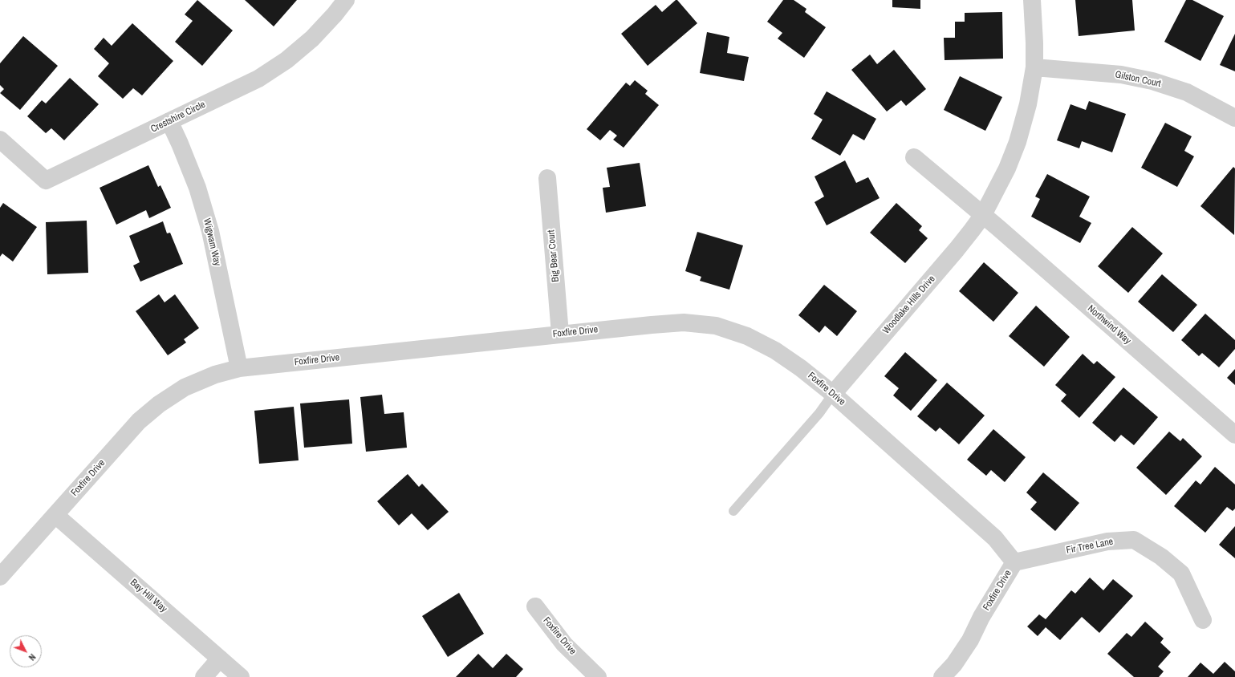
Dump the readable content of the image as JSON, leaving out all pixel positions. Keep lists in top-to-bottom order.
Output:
{
  "streets": {
    "street": [
      "Gilston Court",
      "Crestshire Circle",
      "Wigwam Way",
      "Big Bear Court",
      "Woodlake Hills Drive",
      "Northwind Way",
      "Foxfire Drive",
      "Fir Tree Lane",
      "Bay Hill Way"
    ]
  },
  "crossings": [
    ["Gilston Court", "Woodlake Hills Drive"],
    ["Crestshire Circle", "Wigwam Way"],
    ["Wigwam Way", "Foxfire Drive"],
    ["Big Bear Court", "Foxfire Drive"],
    ["Woodlake Hills Drive", "Northwind Way"],
    ["Woodlake Hills Drive", "Foxfire Drive"],
    ["Foxfire Drive", "Fir Tree Lane"],
    ["Foxfire Drive", "Bay Hill Way"]
  ],
  "north": "bottom right"
}
